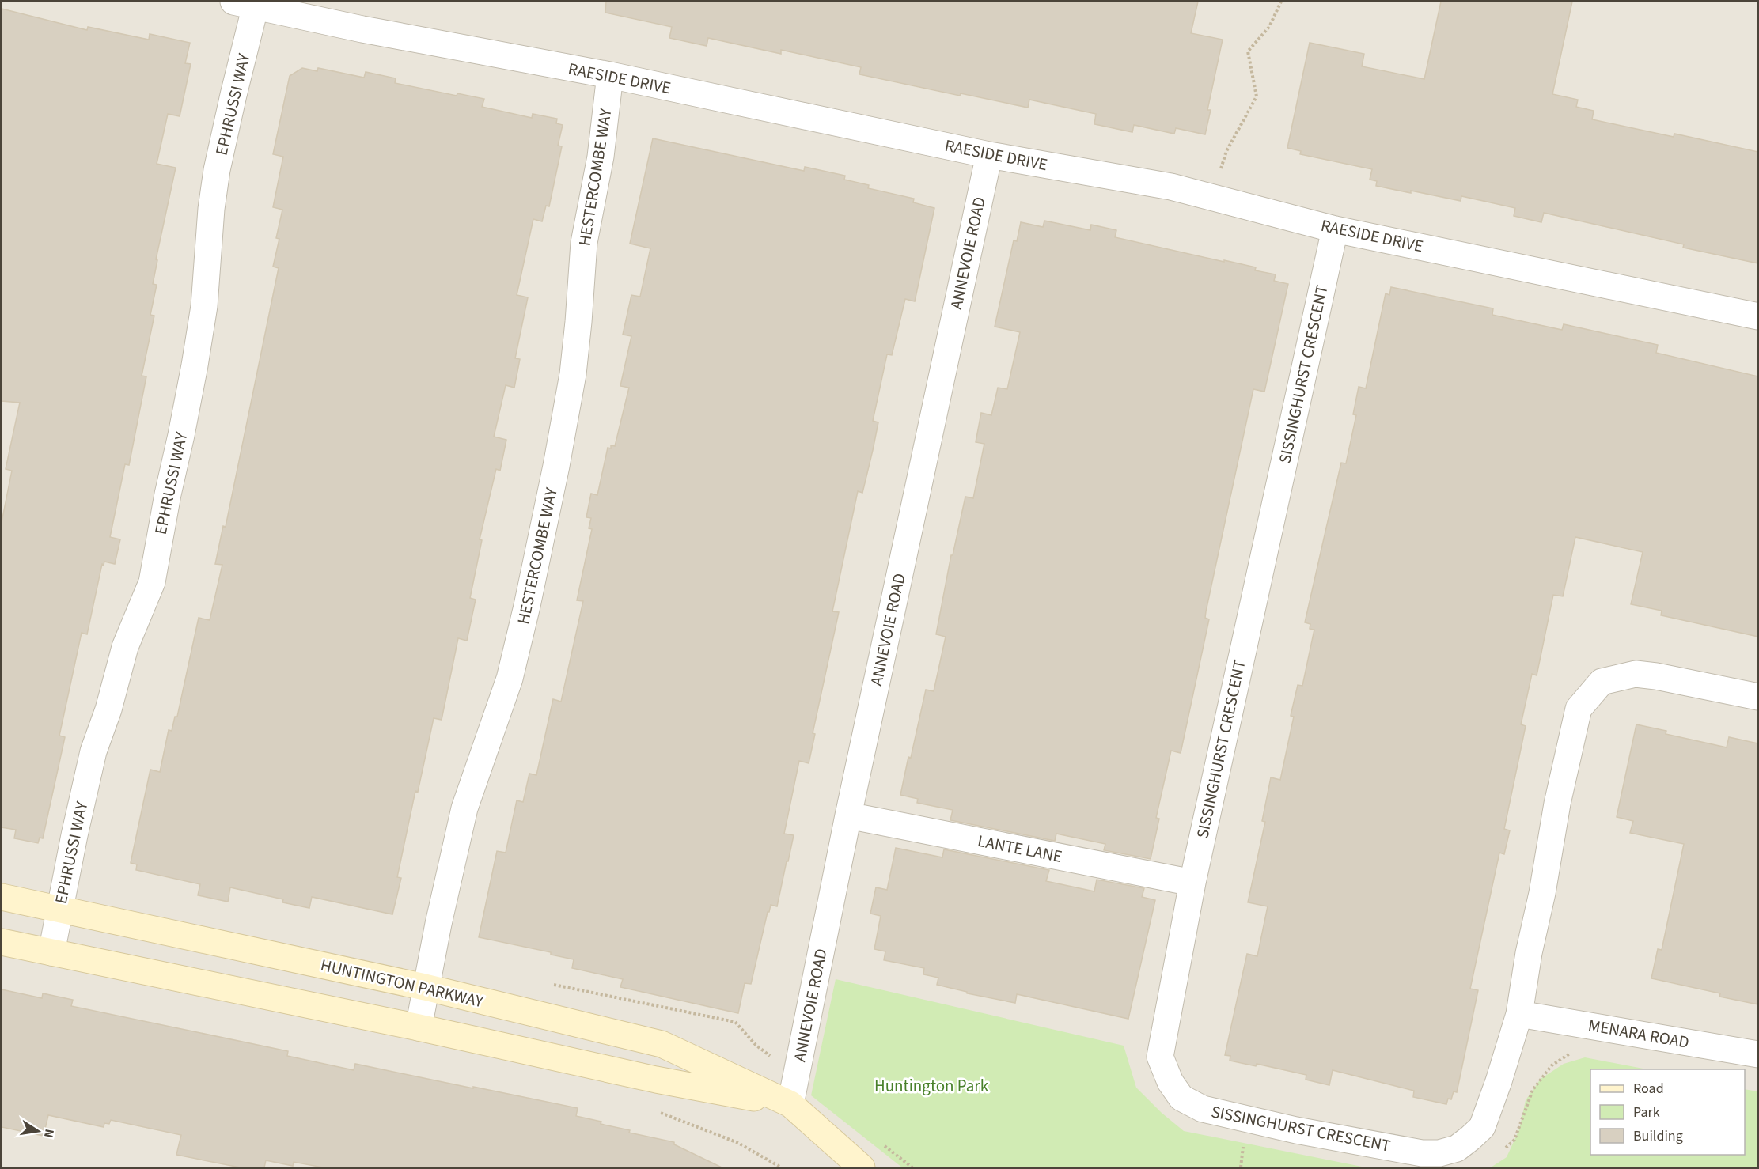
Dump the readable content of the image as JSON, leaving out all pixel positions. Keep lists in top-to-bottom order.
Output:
{
  "streets": {
    "street": [
      "RAESIDE DRIVE",
      "EPHRUSSI WAY",
      "HESTERCOMBE WAY",
      "ANNEVOIE ROAD",
      "SISSINGHURST CRESCENT",
      "LANTE LANE",
      "HUNTINGTON PARKWAY",
      "MENARA ROAD"
    ]
  },
  "crossings": [
    ["RAESIDE DRIVE", "EPHRUSSI WAY"],
    ["RAESIDE DRIVE", "HESTERCOMBE WAY"],
    ["RAESIDE DRIVE", "ANNEVOIE ROAD"],
    ["RAESIDE DRIVE", "SISSINGHURST CRESCENT"],
    ["EPHRUSSI WAY", "HUNTINGTON PARKWAY"],
    ["HESTERCOMBE WAY", "HUNTINGTON PARKWAY"],
    ["ANNEVOIE ROAD", "LANTE LANE"],
    ["ANNEVOIE ROAD", "HUNTINGTON PARKWAY"],
    ["SISSINGHURST CRESCENT", "LANTE LANE"],
    ["SISSINGHURST CRESCENT", "MENARA ROAD"]
  ],
  "parks": ["Huntington Park"],
  "legend": ["Road", "Park", "Building"],
  "north": "right"
}
